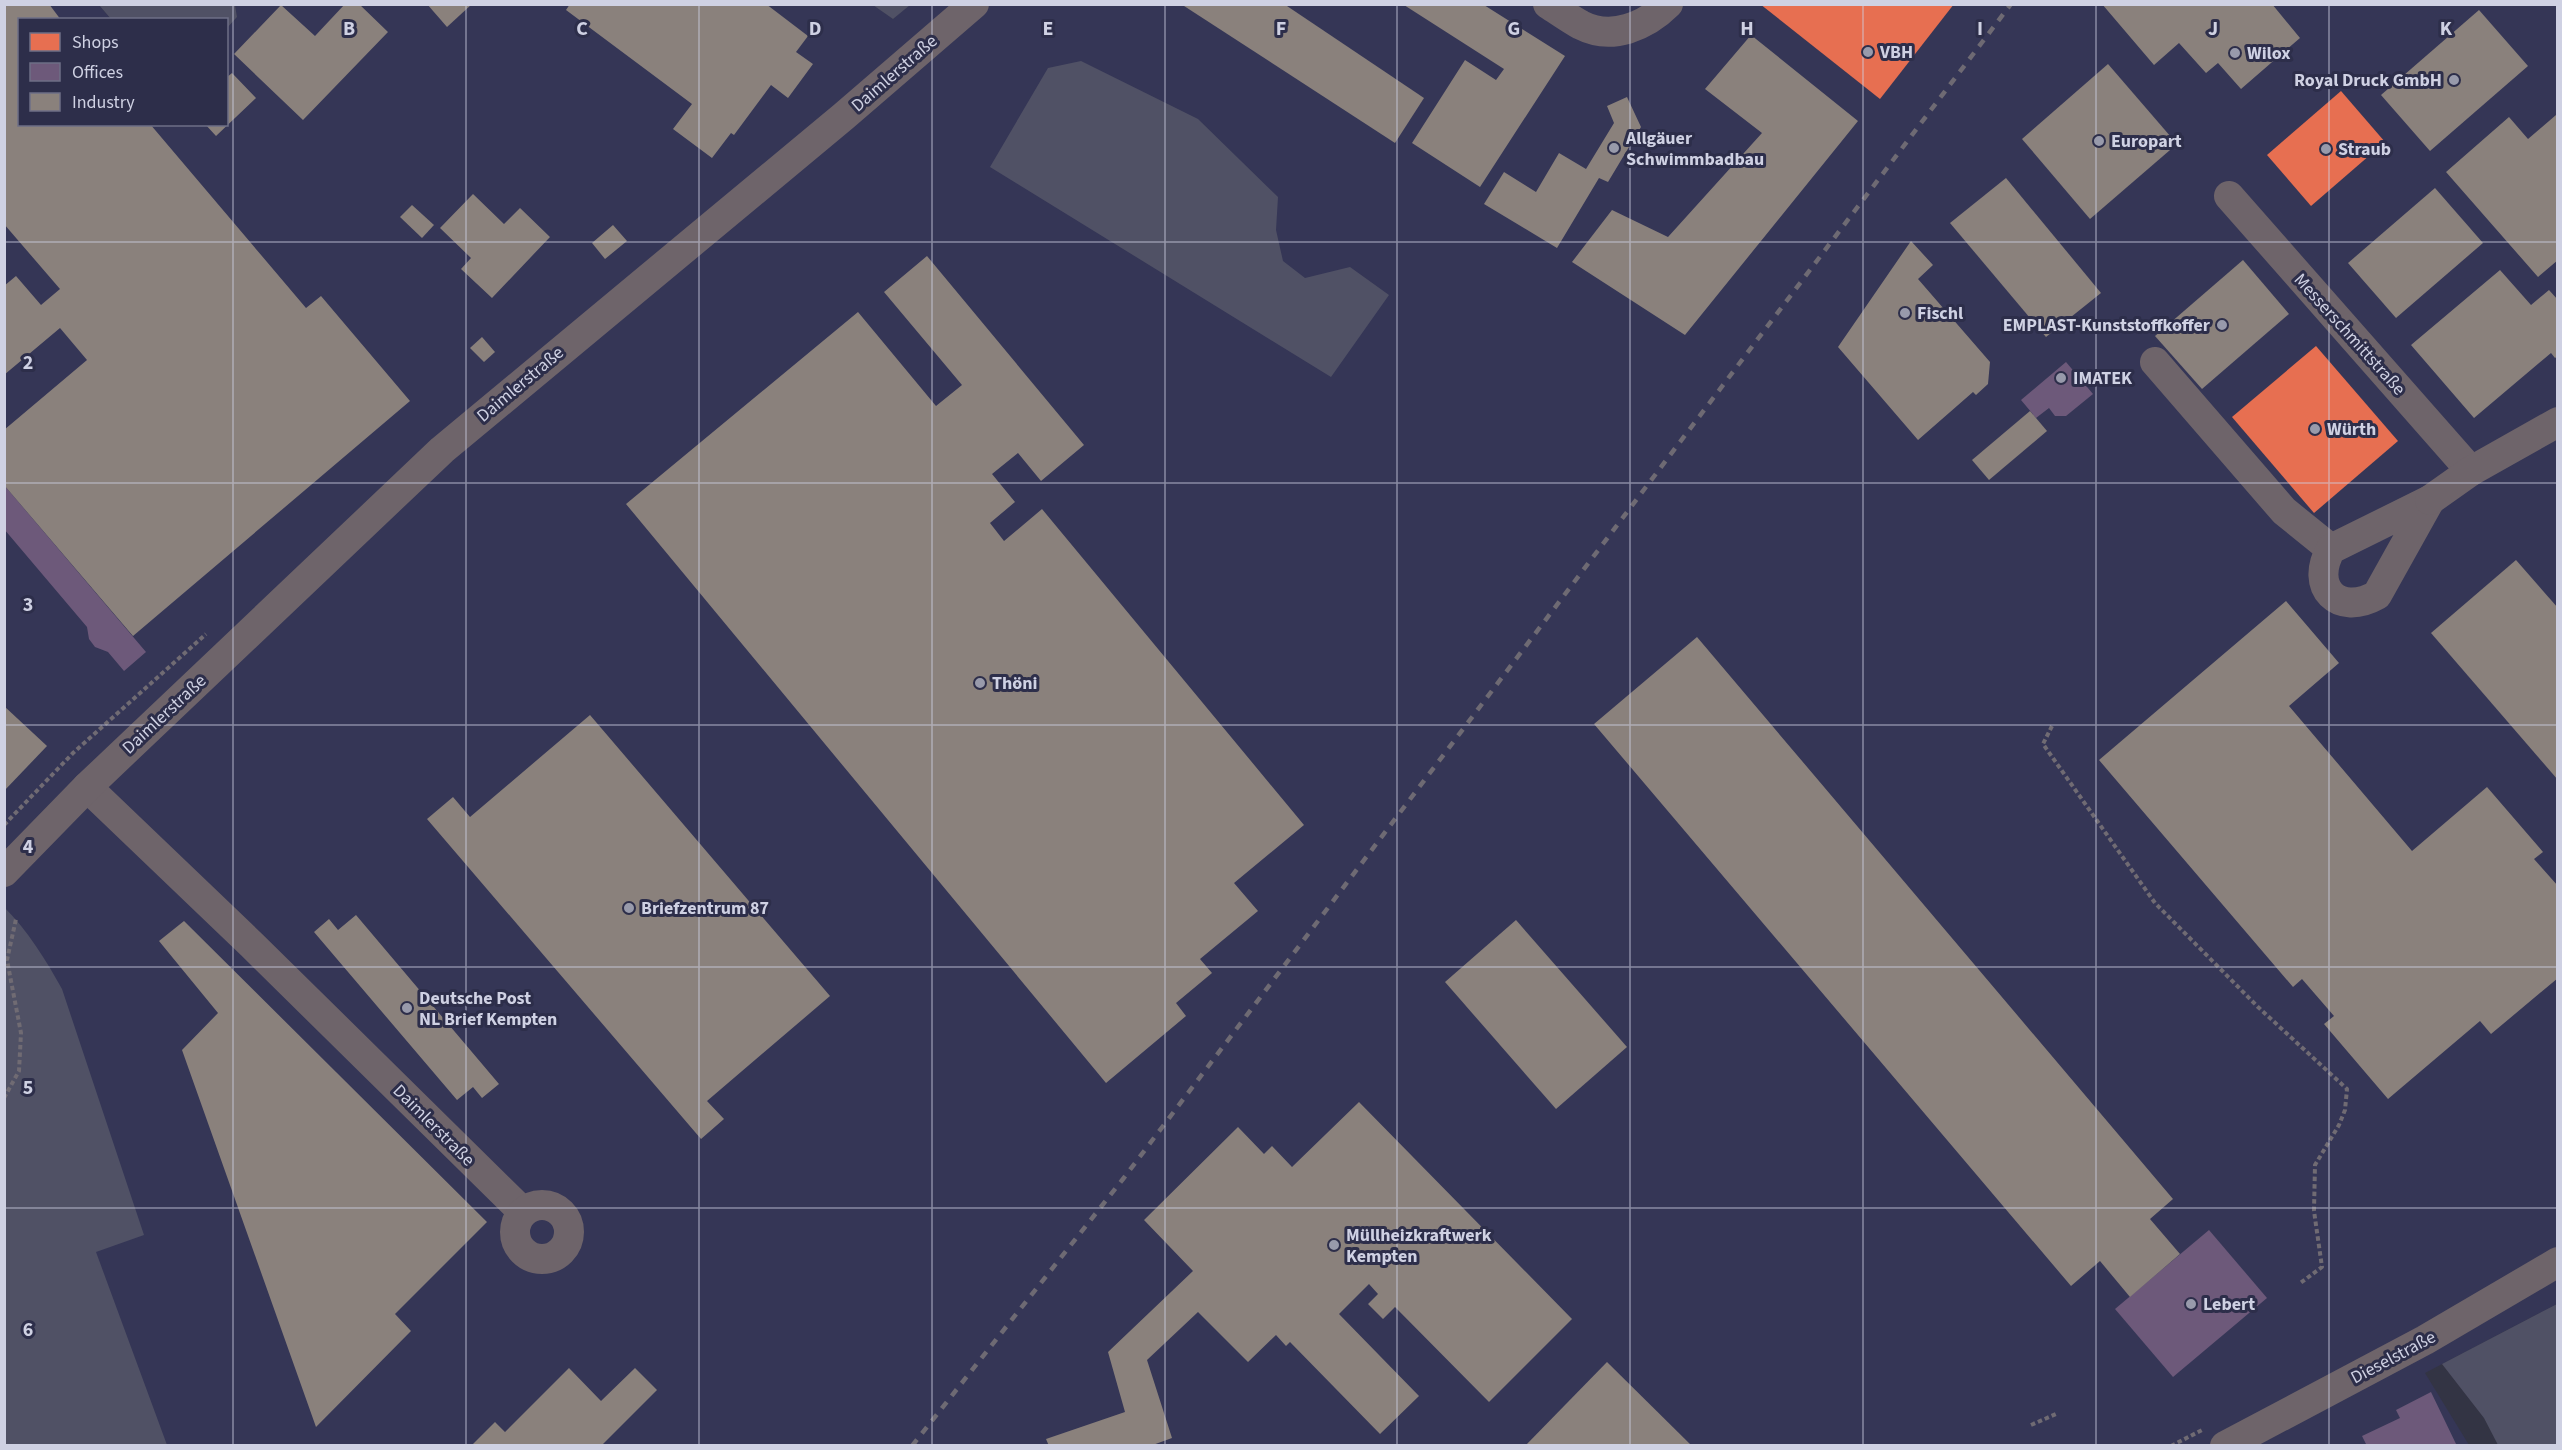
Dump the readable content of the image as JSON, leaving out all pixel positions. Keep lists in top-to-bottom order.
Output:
{
  "streets": {
    "street": ["Daimlerstraße", "Messerschmittstraße", "Dieselstraße"]
  },
  "places": [
    "VBH",
    "Wilox",
    "Royal Druck GmbH",
    "Europart",
    "Allgäuer Schwimmbadbau",
    "Straub",
    "Fischl",
    "EMPLAST-Kunststoffkoffer",
    "IMATEK",
    "Würth",
    "Thöni",
    "Briefzentrum 87",
    "Deutsche Post NL Brief Kempten",
    "Müllheizkraftwerk Kempten",
    "Lebert"
  ],
  "legend": ["Shops", "Offices", "Industry"],
  "grid": {
    "columns": [
      "B",
      "C",
      "D",
      "E",
      "F",
      "G",
      "H",
      "I",
      "J",
      "K"
    ],
    "rows": [
      "2",
      "3",
      "4",
      "5",
      "6"
    ]
  }
}
